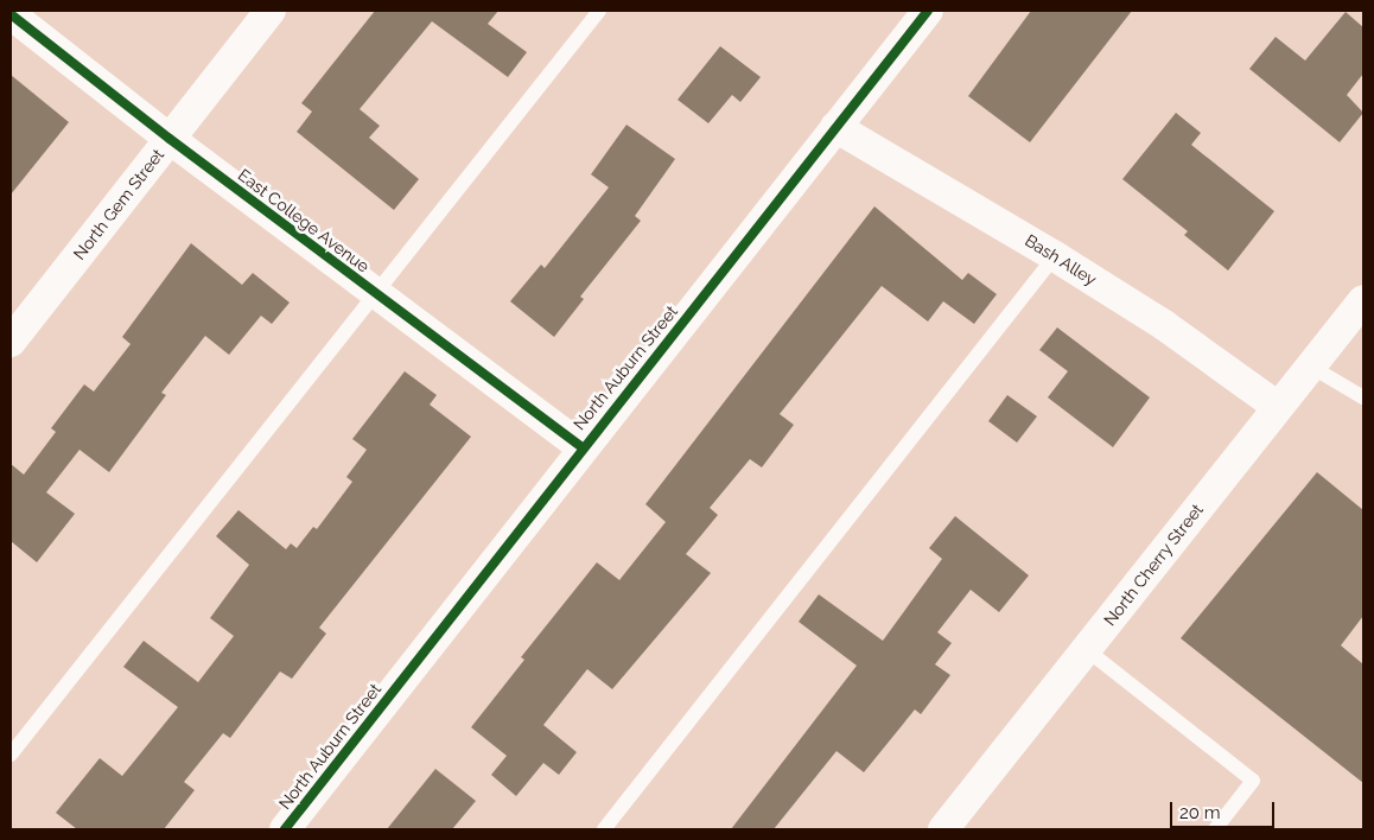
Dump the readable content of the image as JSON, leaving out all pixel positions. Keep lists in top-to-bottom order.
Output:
{
  "streets": {
    "street": [
      "North Gem Street",
      "East College Avenue",
      "Bash Alley",
      "North Auburn Street",
      "North Cherry Street"
    ]
  },
  "crossings": [
    ["North Gem Street", "East College Avenue"],
    ["East College Avenue", "North Auburn Street"],
    ["Bash Alley", "North Auburn Street"],
    ["Bash Alley", "North Cherry Street"]
  ],
  "scale_bar": "20 m"
}
